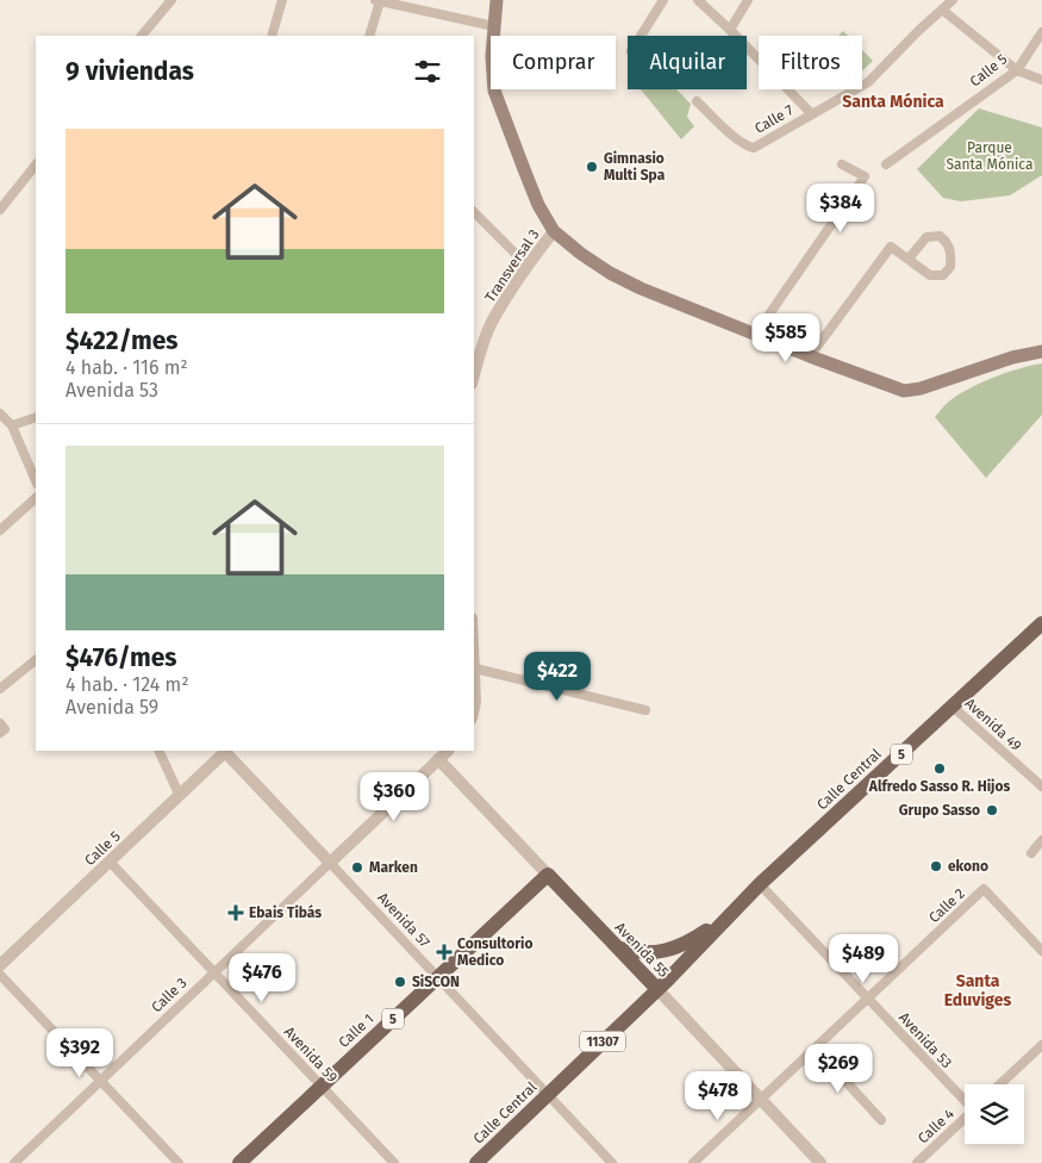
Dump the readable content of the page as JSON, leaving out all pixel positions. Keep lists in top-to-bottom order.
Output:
{
  "streets": {
    "main road": [
      "5",
      "Calle Central",
      "Avenida 55",
      "Calle 1",
      "11307"
    ],
    "street": [
      "Calle 5",
      "Calle 7",
      "Transversal 3",
      "Avenida 49",
      "Calle 2",
      "Avenida 57",
      "Calle 3",
      "Avenida 53",
      "Avenida 59",
      "Calle 4"
    ]
  },
  "crossings": [
    ["Calle 5", "Avenida 57"],
    ["Calle 5", "Avenida 59"],
    ["Avenida 49", "Calle Central"],
    ["Calle Central", "Avenida 57"],
    ["Calle Central", "Avenida 55"],
    ["Calle Central", "Avenida 53"],
    ["Calle 2", "Avenida 55"],
    ["Calle 2", "Avenida 53"],
    ["Avenida 57", "Calle 3"],
    ["Avenida 57", "Calle 1"],
    ["Avenida 55", "Calle 3"],
    ["Avenida 55", "Calle 1"],
    ["Calle 3", "Avenida 59"],
    ["Calle 1", "Avenida 59"]
  ],
  "districts": ["Santa Mónica", "Santa Eduviges"],
  "parks": ["Parque Santa Mónica"],
  "places": {
    "other": [
      "Gimnasio Multi Spa",
      "Alfredo Sasso R. Hijos",
      "Grupo Sasso",
      "ekono",
      "Marken",
      "SiSCON"
    ],
    "health": ["Ebais Tibás", "Consultorio Medico"]
  },
  "page": {
    "chip": ["Comprar", "Alquilar", "Filtros"],
    "heading": "9 viviendas",
    "list": [
      {
        "name": "$422/mes",
        "note": "4 hab. · 116 m² · Avenida 53"
      },
      {
        "name": "$476/mes",
        "note": "4 hab. · 124 m² · Avenida 59"
      }
    ],
    "price": [
      "$384",
      "$585",
      "$422",
      "$360",
      "$489",
      "$476",
      "$392",
      "$269",
      "$478"
    ]
  }
}
